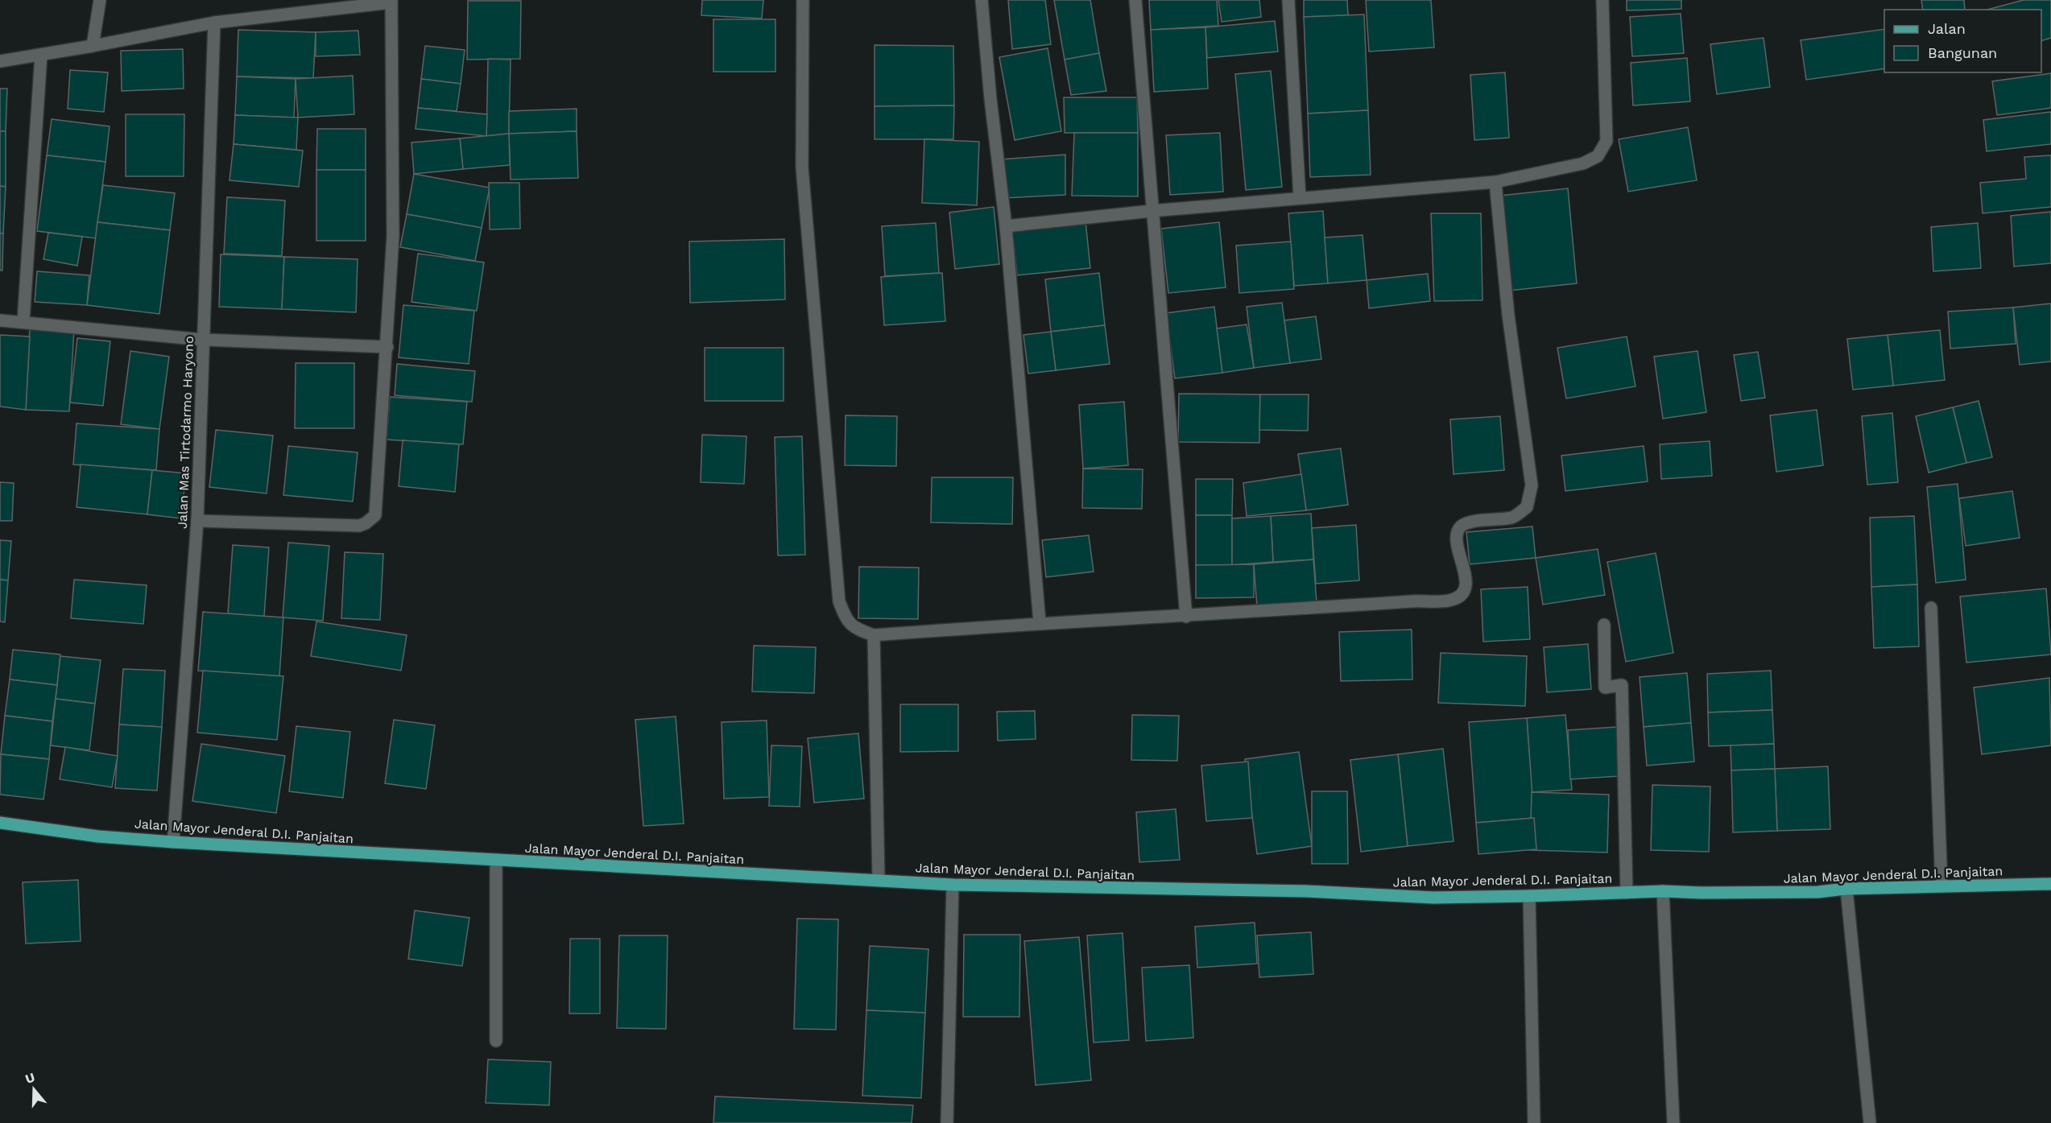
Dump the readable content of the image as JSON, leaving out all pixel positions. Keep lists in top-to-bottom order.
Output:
{
  "streets": {
    "main road": ["Jalan Mayor Jenderal D.I. Panjaitan"],
    "street": ["Jalan Mas Tirtodarmo Haryono"]
  },
  "crossings": [
    ["Jalan Mas Tirtodarmo Haryono", "Jalan Mayor Jenderal D.I. Panjaitan"]
  ],
  "legend": ["Jalan", "Bangunan"],
  "north": "top"
}
